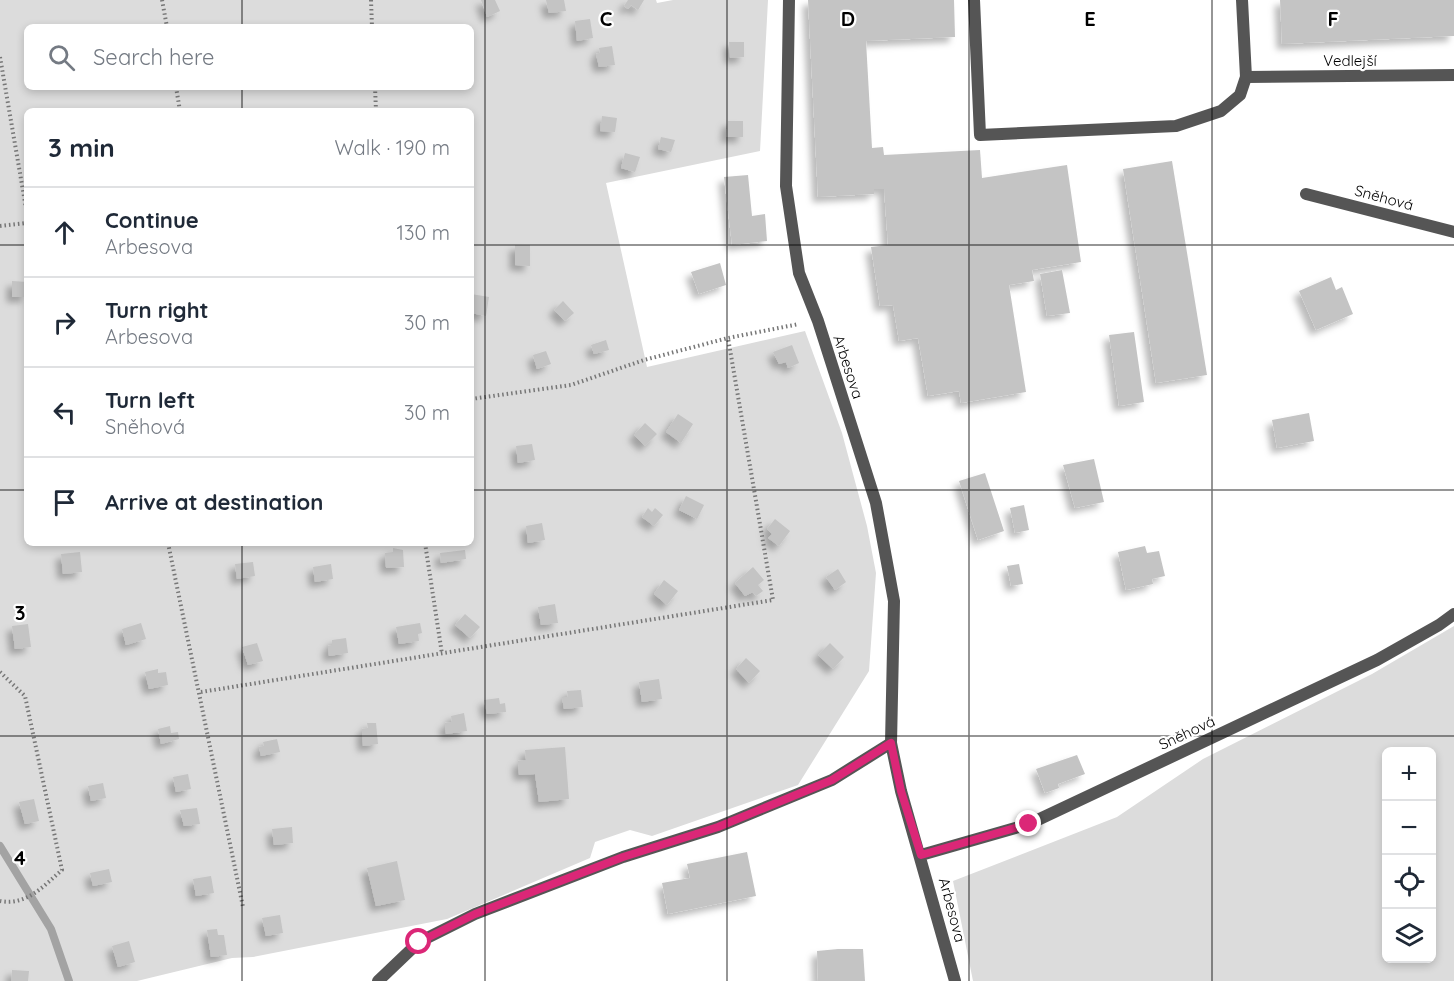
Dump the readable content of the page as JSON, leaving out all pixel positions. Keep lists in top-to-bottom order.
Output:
{
  "streets": {
    "street": ["Vedlejší", "Sněhová", "Arbesova"]
  },
  "crossings": [
    ["Sněhová", "Arbesova"]
  ],
  "page": {
    "search": "Search here",
    "heading": ["3 min", "Walk · 190 m"],
    "list": [
      ["Continue", "Arbesova", "130 m"],
      ["Turn right", "Arbesova", "30 m"],
      ["Turn left", "Sněhová", "30 m"],
      "Arrive at destination"
    ],
    "map_buttons": ["+", "−"]
  },
  "grid": {
    "columns": [
      "C",
      "D",
      "E",
      "F"
    ],
    "rows": ["3", "4"]
  }
}
